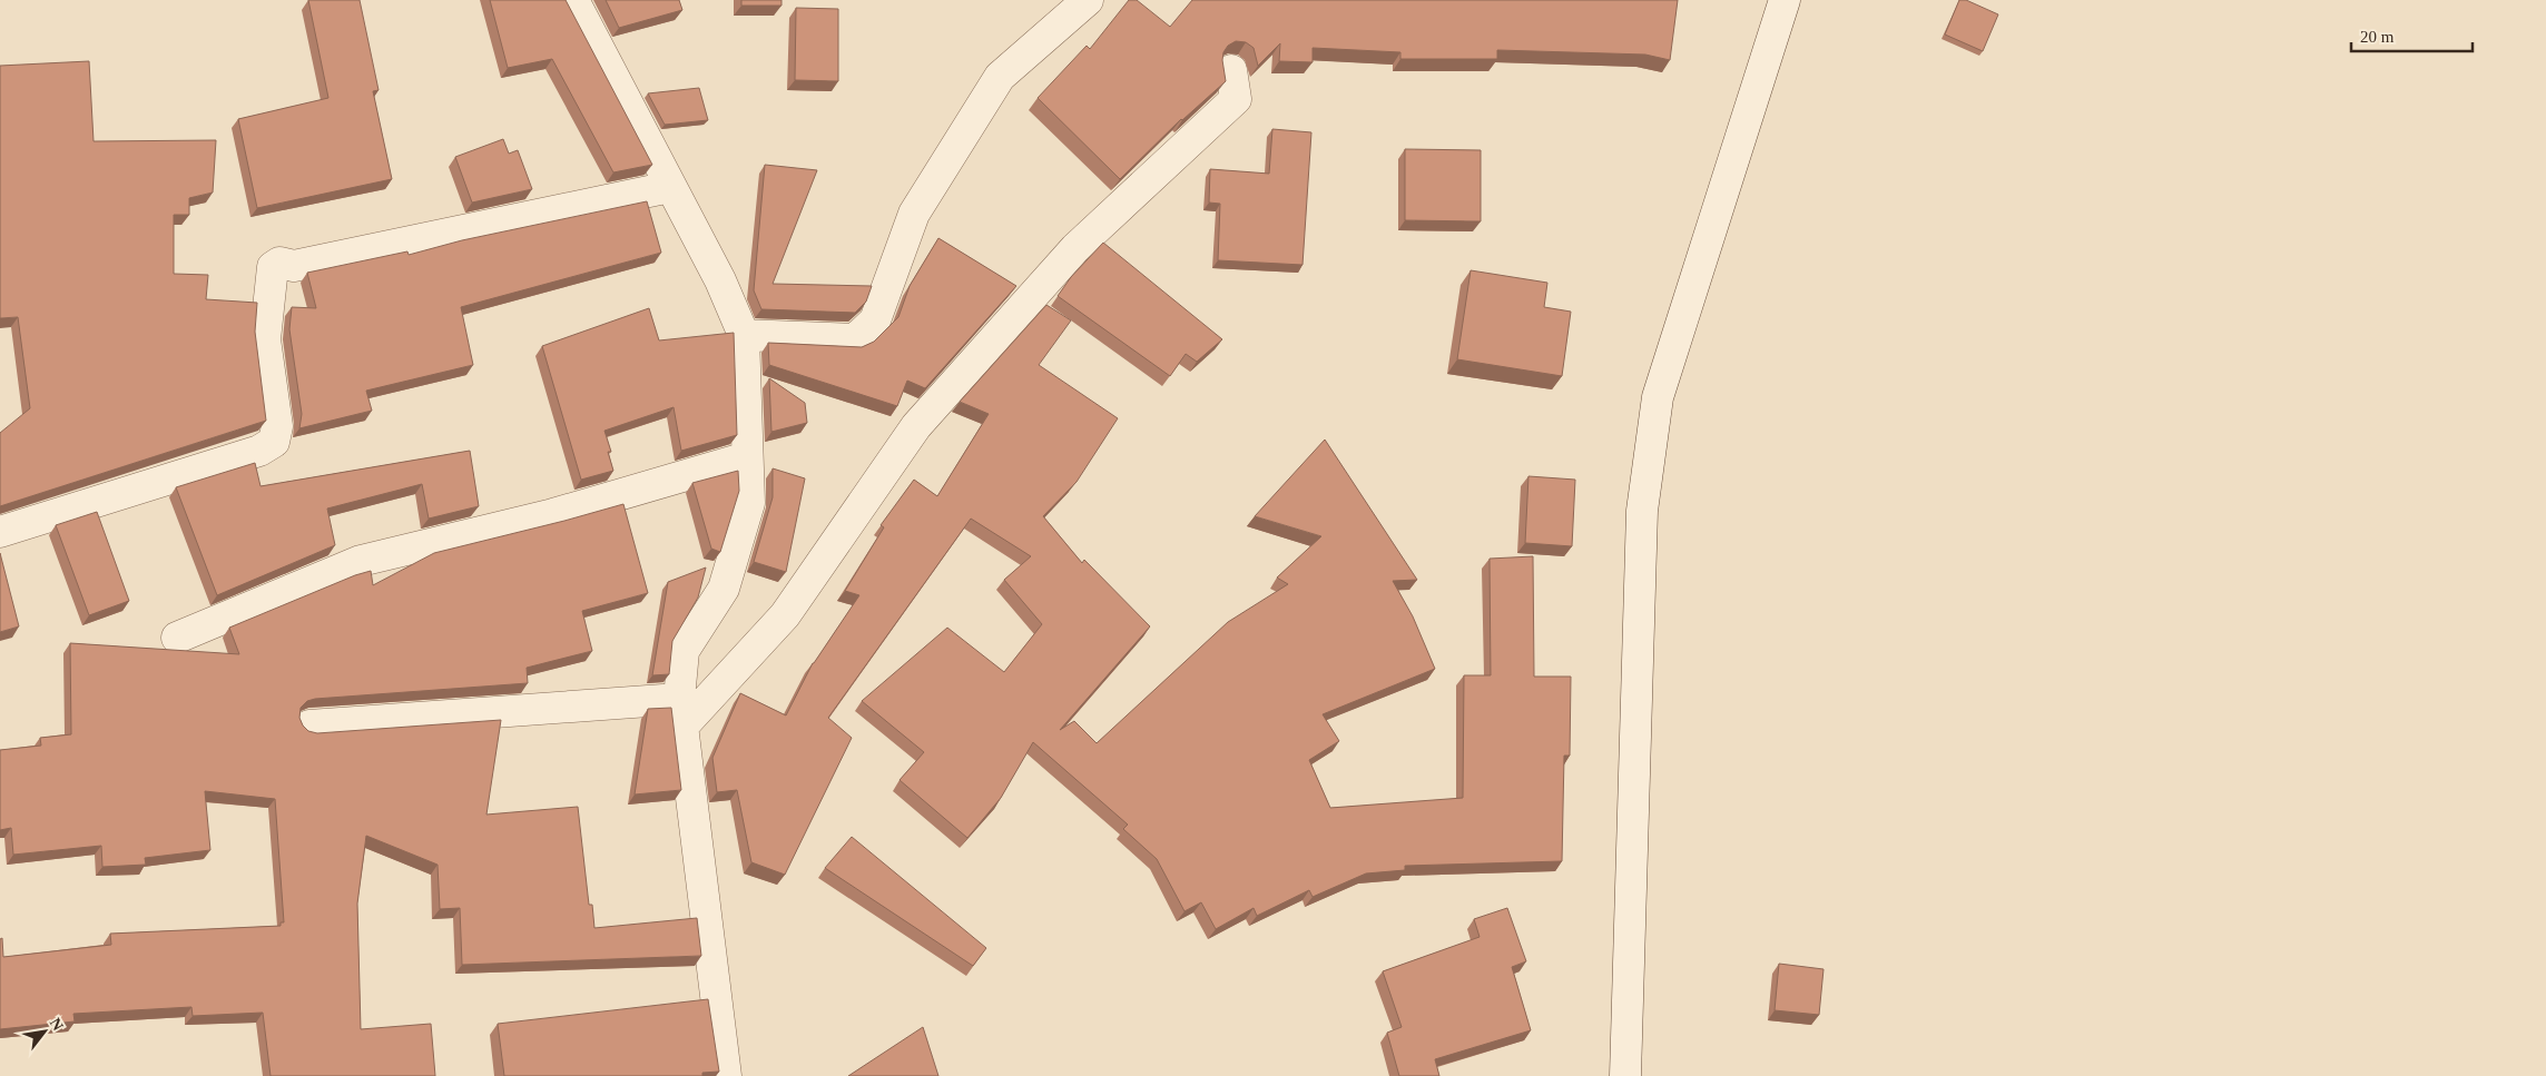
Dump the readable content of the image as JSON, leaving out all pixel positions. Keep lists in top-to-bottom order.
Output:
{
  "scale_bar": "20 m",
  "north": "top right"
}
